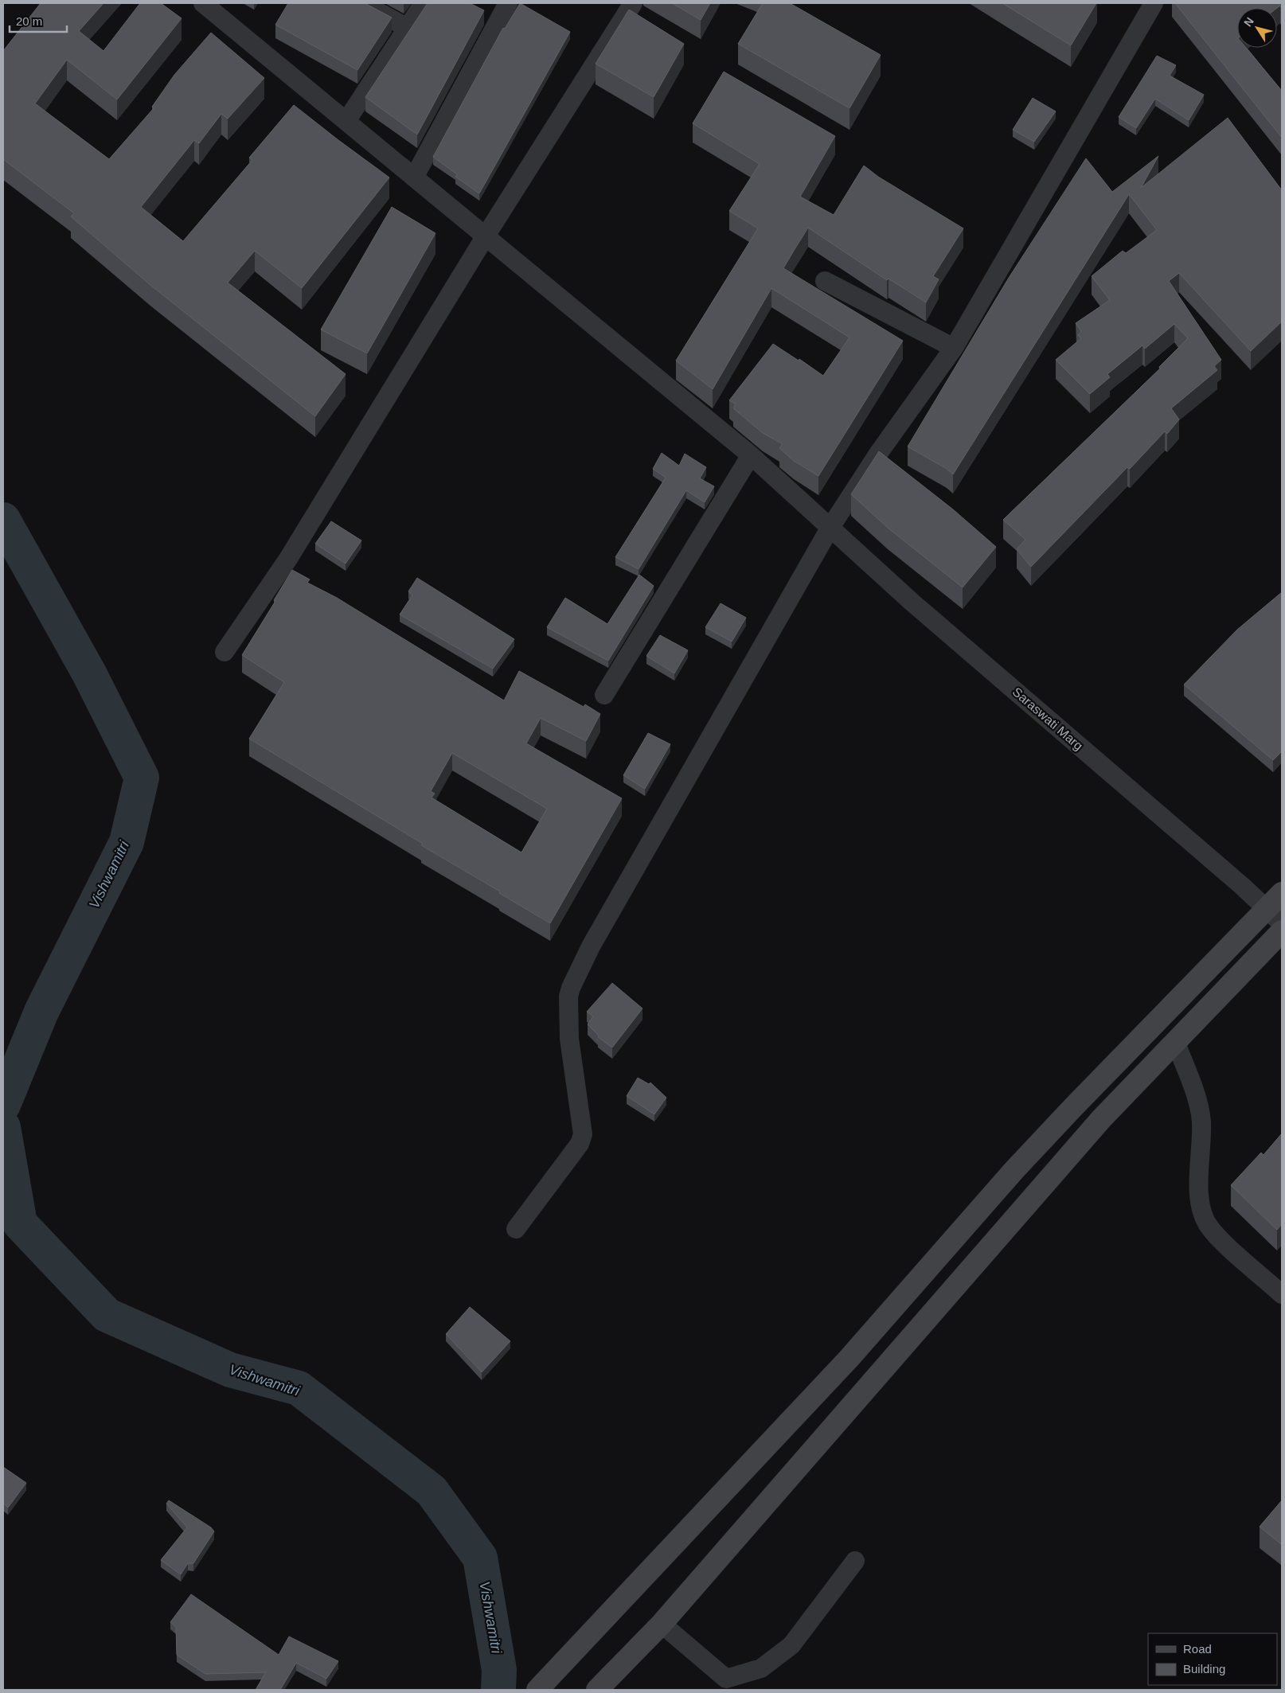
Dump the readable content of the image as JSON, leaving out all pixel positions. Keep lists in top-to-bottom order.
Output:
{
  "streets": {
    "street": ["Saraswati Marg"]
  },
  "water": ["Vishwamitri"],
  "legend": ["Road", "Building"],
  "scale_bar": "20 m",
  "north": "top left"
}
